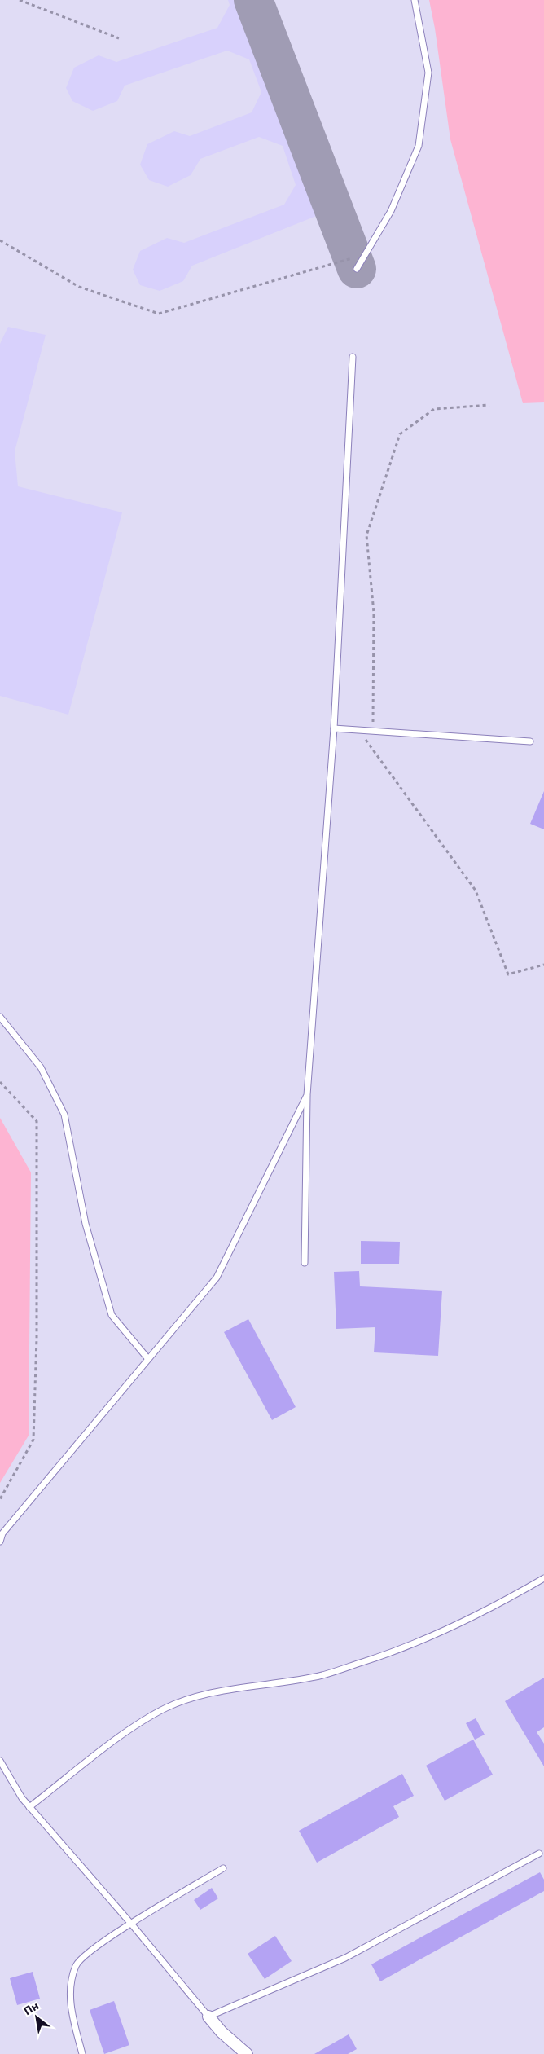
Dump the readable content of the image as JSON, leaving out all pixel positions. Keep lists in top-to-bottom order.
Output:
{
  "north": "top left"
}
